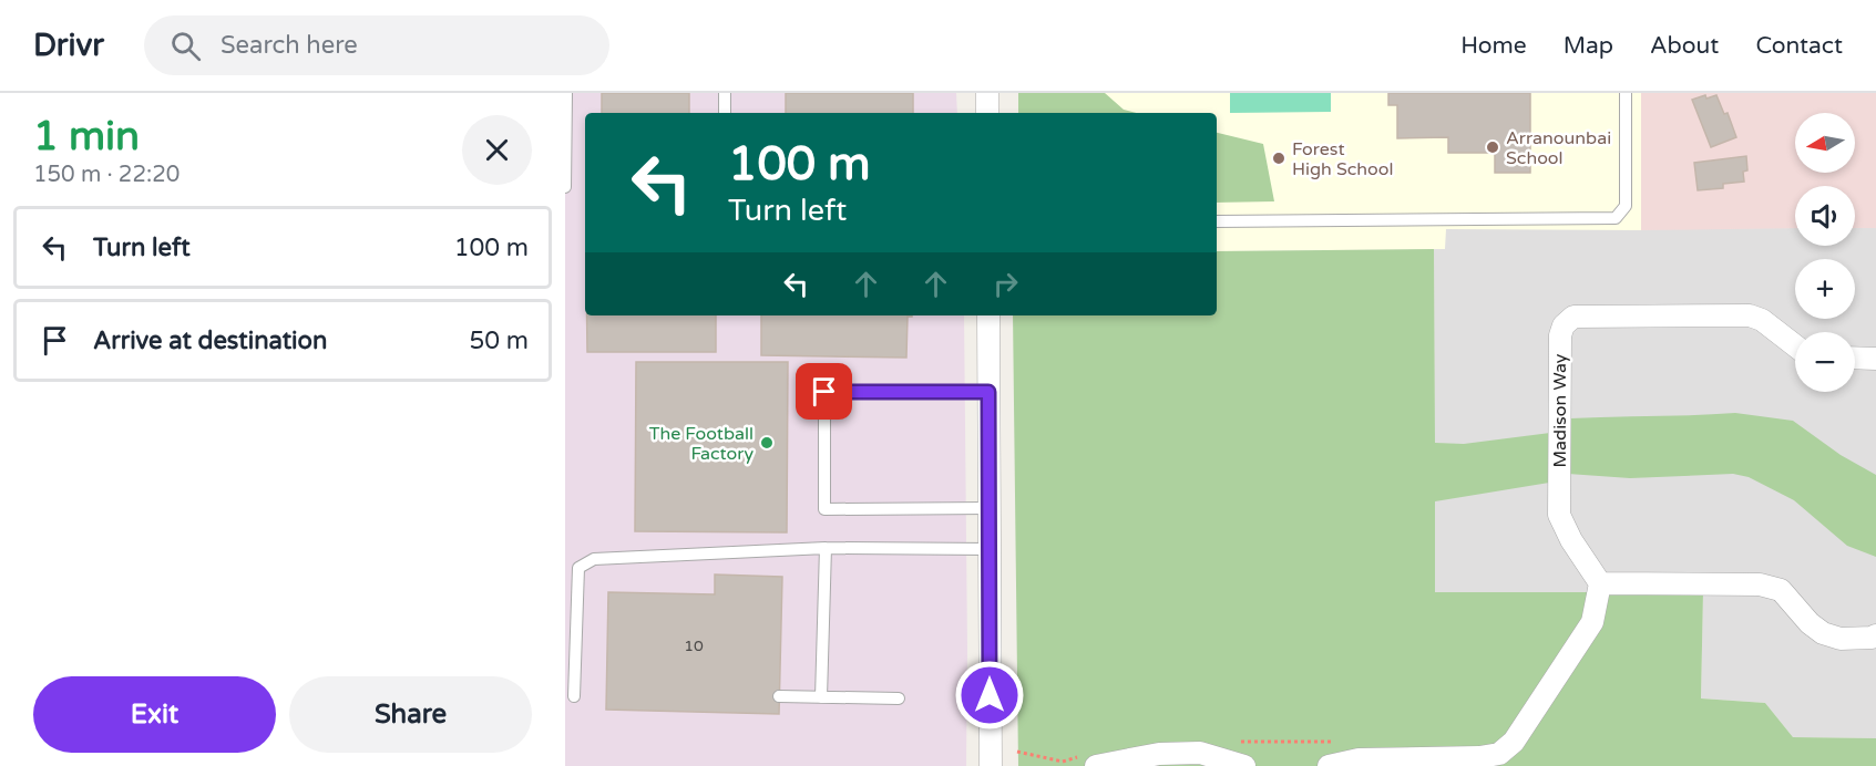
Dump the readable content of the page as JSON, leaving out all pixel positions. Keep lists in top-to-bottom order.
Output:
{
  "streets": {
    "street": ["Madison Way"]
  },
  "places": ["Arranounbai School", "Forest High School", "The Football Factory"],
  "house_numbers": ["10"],
  "north": "left",
  "page": {
    "header": "Drivr",
    "search": "Search here",
    "nav": [
      "Home",
      "Map",
      "About",
      "Contact"
    ],
    "heading": ["1 min", "150 m · 22:20"],
    "map_buttons": ["+", "−"],
    "turn": ["100 m", "Turn left"],
    "list": [
      {
        "name": "Turn left",
        "value": "100 m"
      },
      {
        "name": "Arrive at destination",
        "value": "50 m"
      }
    ],
    "buttons": ["Exit", "Share"]
  }
}
